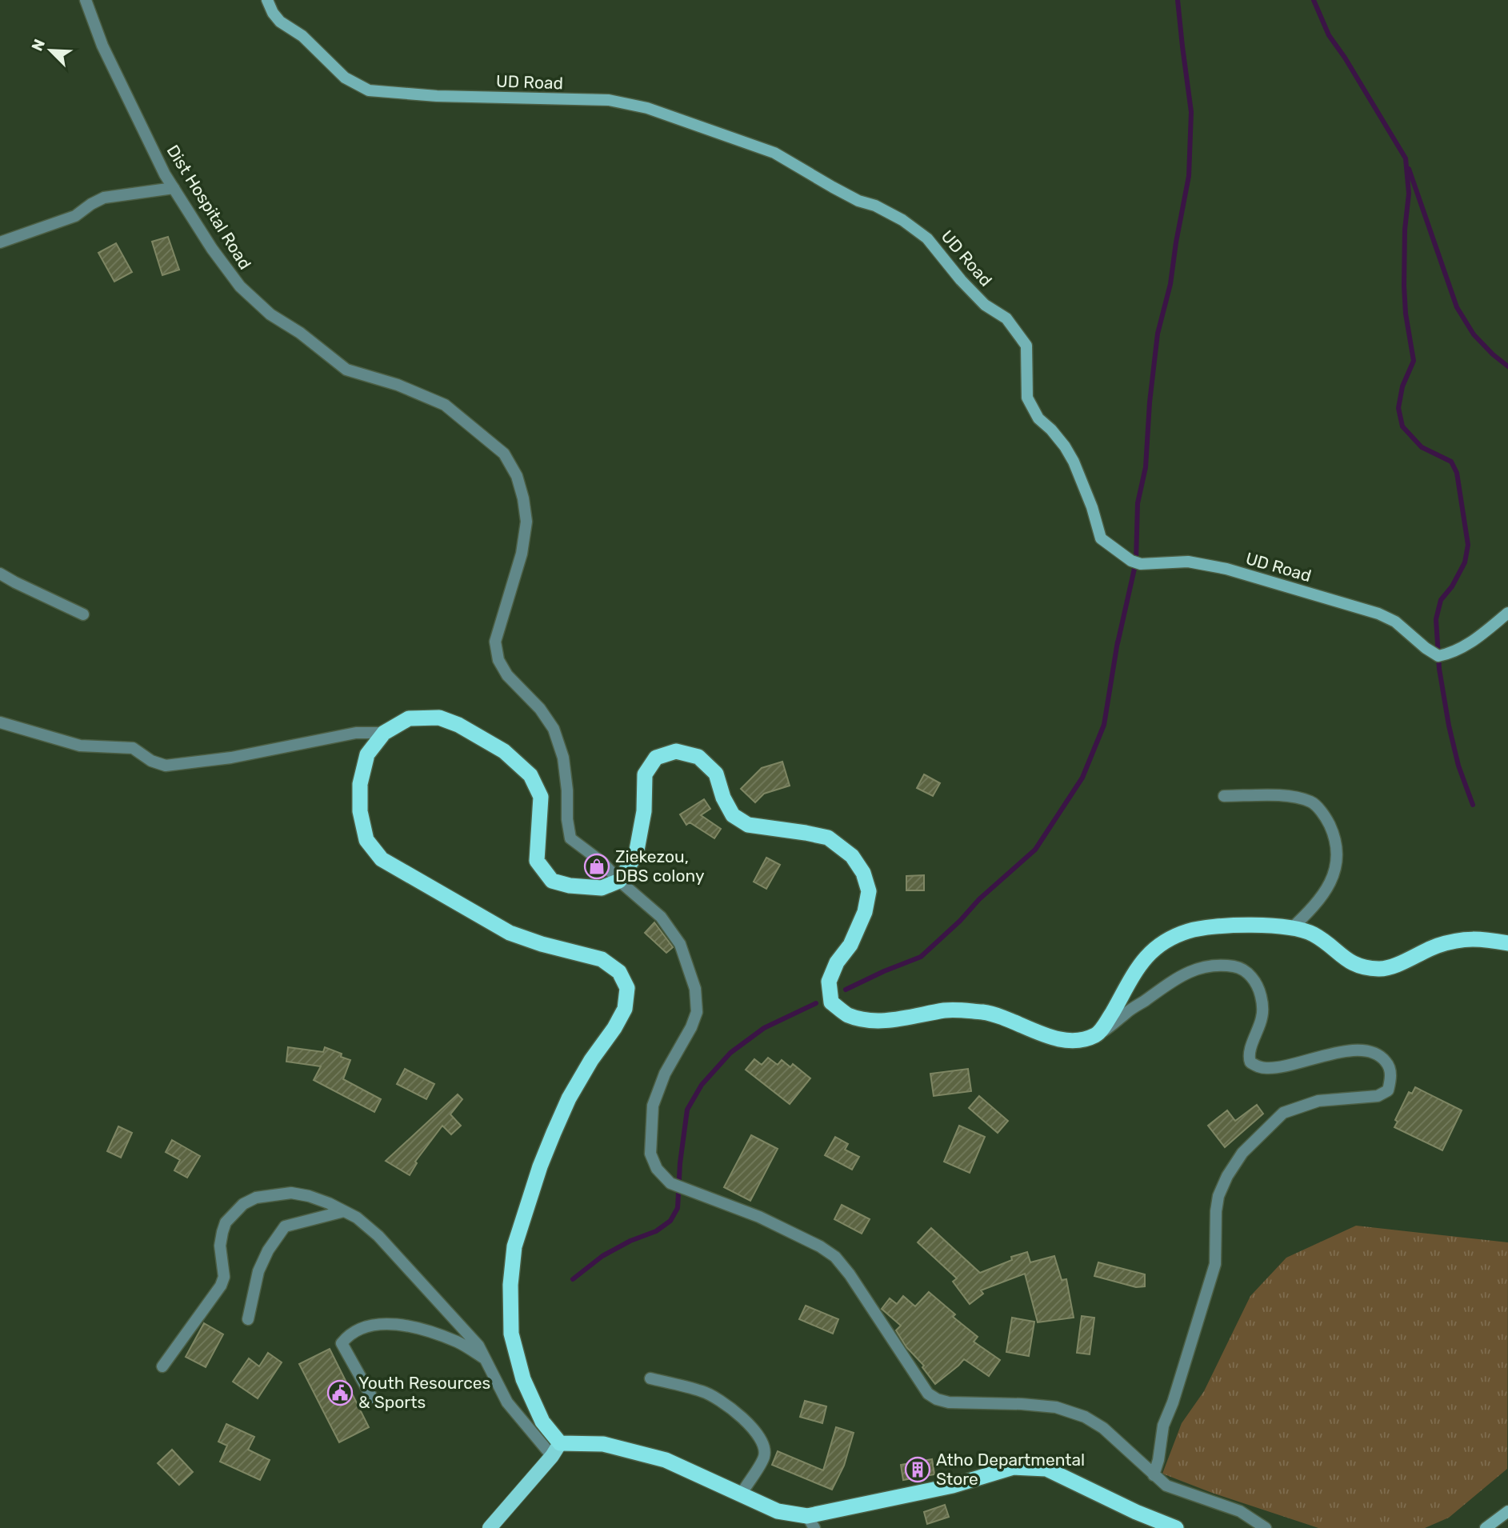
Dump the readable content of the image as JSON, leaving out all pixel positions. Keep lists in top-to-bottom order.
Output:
{
  "streets": {
    "main road": ["UD Road"],
    "street": ["Dist Hospital Road"]
  },
  "places": {
    "shop": ["Ziekezou, DBS colony"],
    "public building": ["Youth Resources & Sports"],
    "building": ["Atho Departmental Store"]
  },
  "north": "top left"
}
